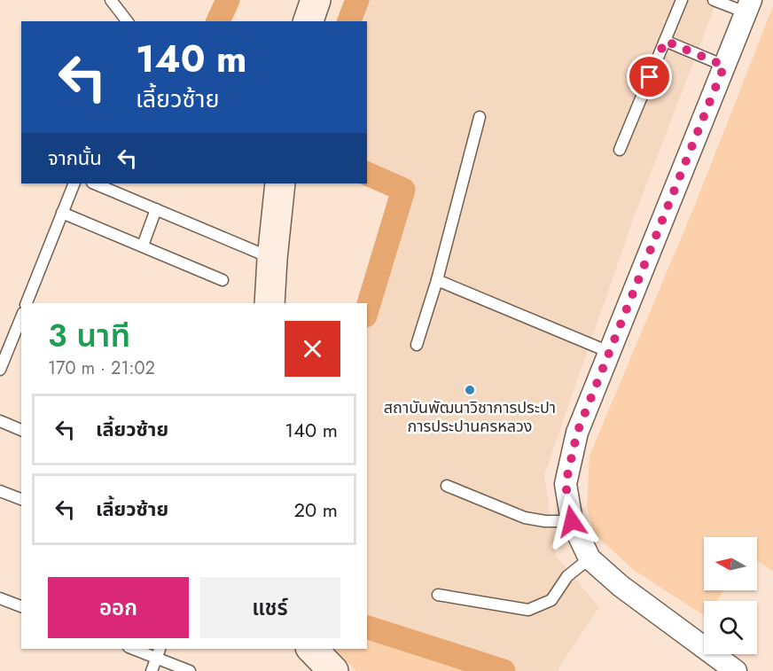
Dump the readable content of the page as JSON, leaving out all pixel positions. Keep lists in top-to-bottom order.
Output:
{
  "places": ["สถาบันพัฒนาวิชาการประปา การประปานครหลวง"],
  "north": "left",
  "page": {
    "turn": ["140 m", "เลี้ยวซ้าย"],
    "then": "จากนั้น",
    "heading": ["3 นาที", "170 m · 21:02"],
    "list": [
      {
        "name": "เลี้ยวซ้าย",
        "value": "140 m"
      },
      {
        "name": "เลี้ยวซ้าย",
        "value": "20 m"
      }
    ],
    "buttons": ["ออก", "แชร์"]
  }
}
